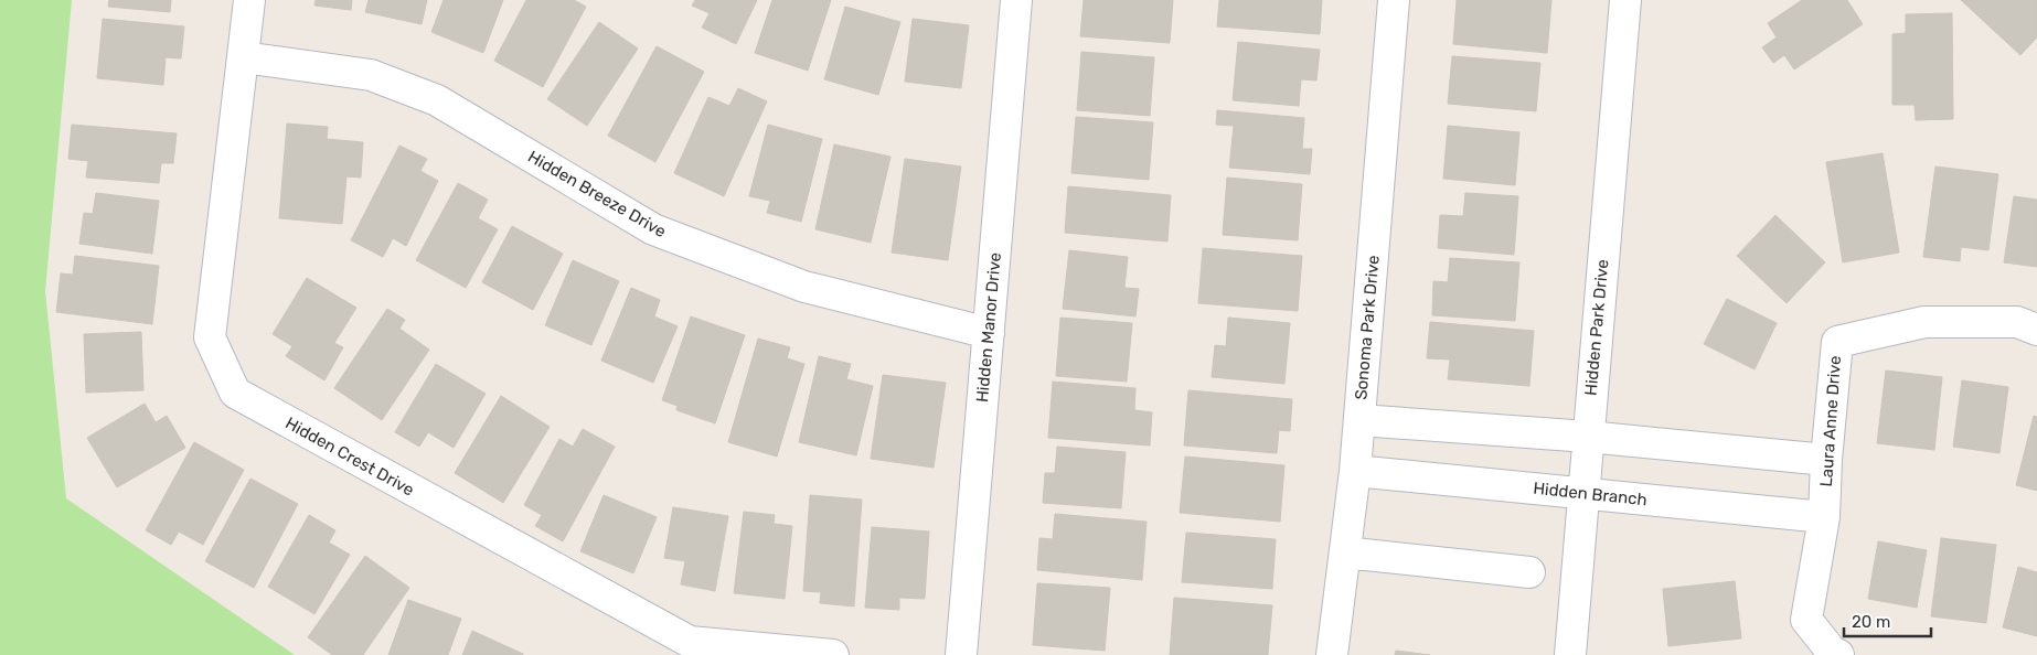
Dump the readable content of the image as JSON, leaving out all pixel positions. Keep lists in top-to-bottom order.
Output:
{
  "streets": {
    "street": [
      "Hidden Breeze Drive",
      "Hidden Manor Drive",
      "Sonoma Park Drive",
      "Hidden Park Drive",
      "Laura Anne Drive",
      "Hidden Crest Drive",
      "Hidden Branch"
    ]
  },
  "crossings": [
    ["Hidden Breeze Drive", "Hidden Manor Drive"],
    ["Hidden Breeze Drive", "Hidden Crest Drive"],
    ["Sonoma Park Drive", "Hidden Branch"],
    ["Hidden Park Drive", "Hidden Branch"],
    ["Laura Anne Drive", "Hidden Branch"]
  ],
  "scale_bar": "20 m"
}
